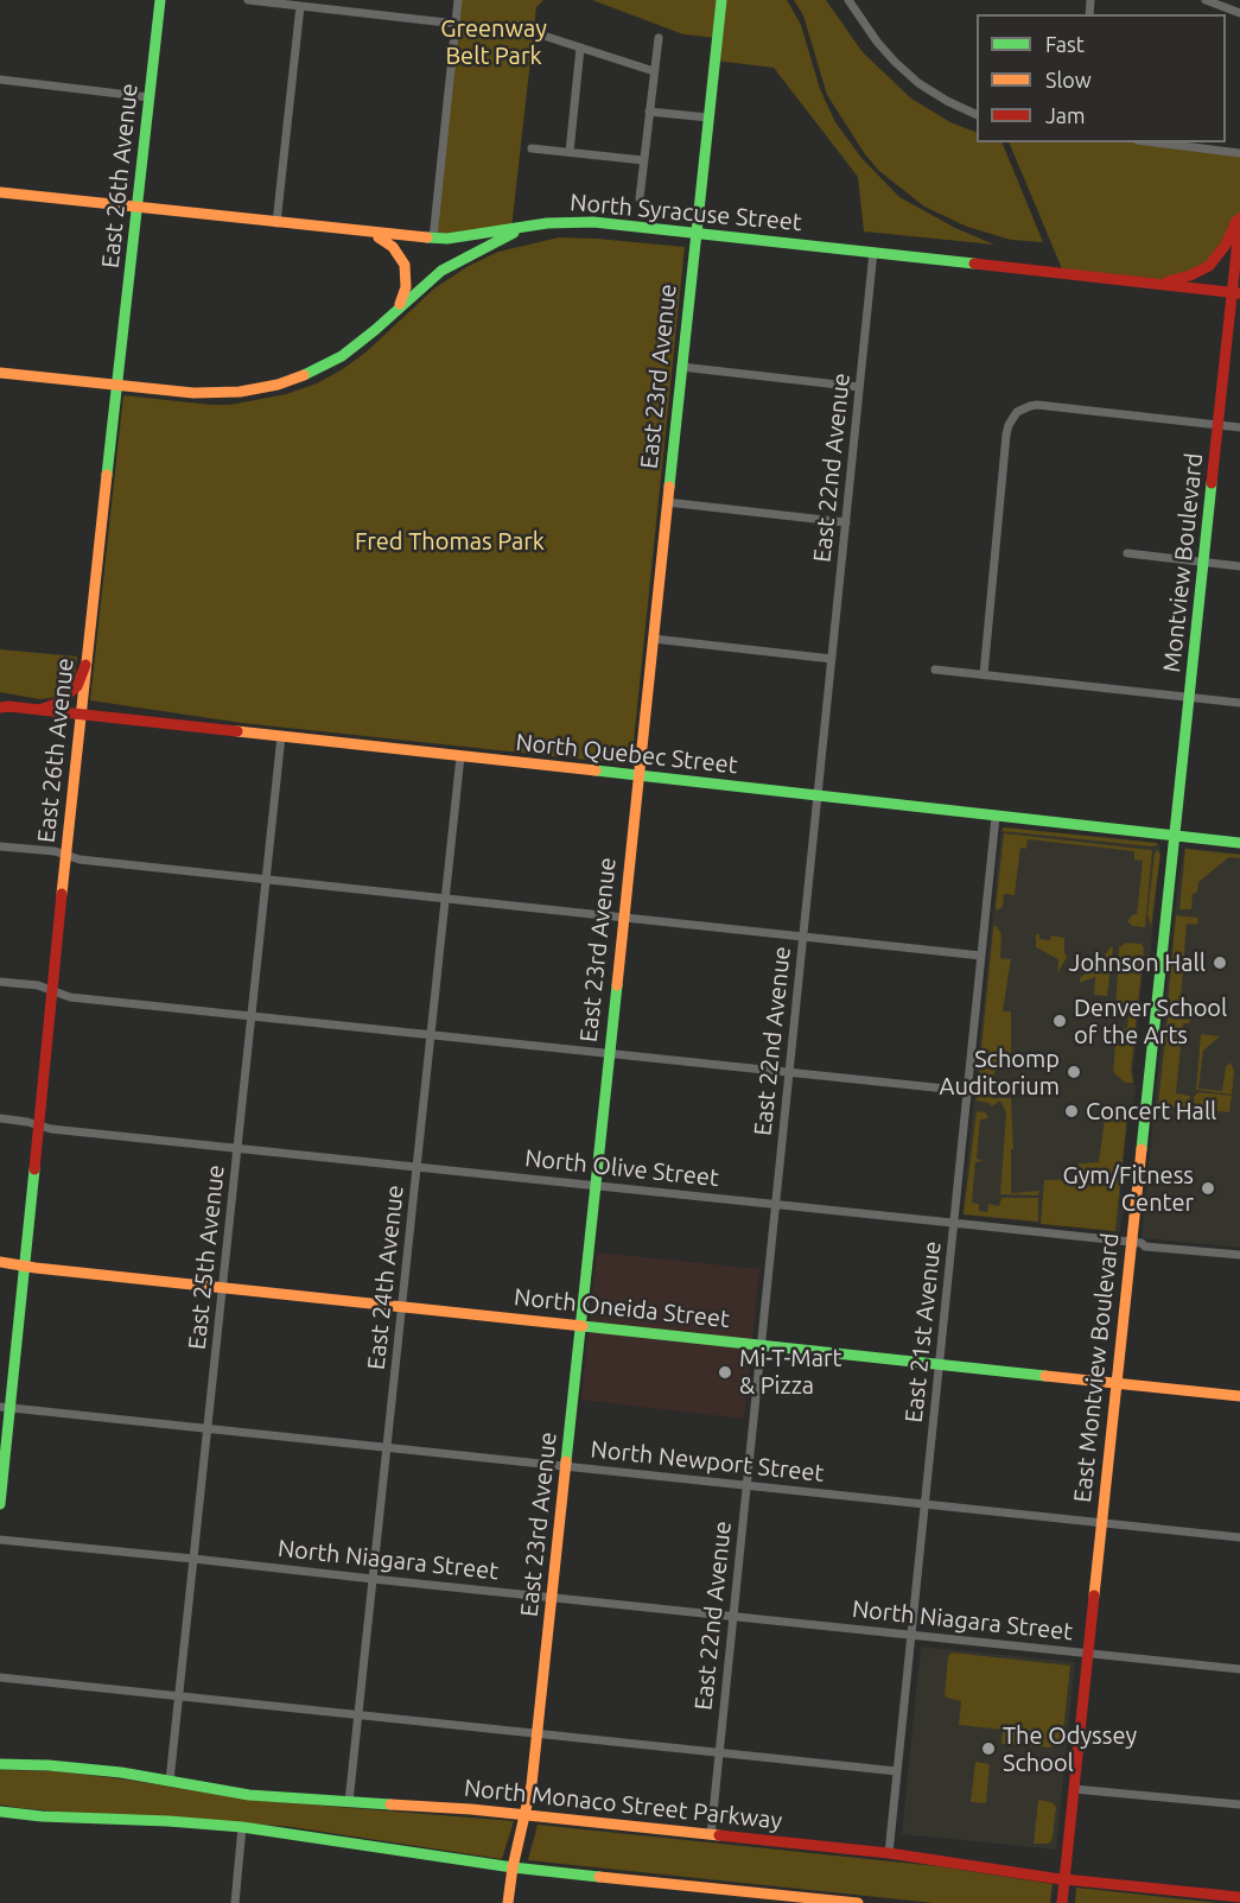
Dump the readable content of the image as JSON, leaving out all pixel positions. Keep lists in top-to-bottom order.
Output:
{
  "streets": {
    "street": [
      "East 26th Avenue",
      "North Syracuse Street",
      "East 23rd Avenue",
      "East 22nd Avenue",
      "Montview Boulevard",
      "North Quebec Street",
      "North Olive Street",
      "East 25th Avenue",
      "East 24th Avenue",
      "North Oneida Street",
      "East 21st Avenue",
      "East Montview Boulevard",
      "North Newport Street",
      "North Niagara Street",
      "North Monaco Street Parkway"
    ]
  },
  "crossings": [
    ["East 26th Avenue", "North Syracuse Street"],
    ["East 26th Avenue", "North Quebec Street"],
    ["East 26th Avenue", "North Olive Street"],
    ["East 26th Avenue", "North Oneida Street"],
    ["East 26th Avenue", "North Newport Street"],
    ["North Syracuse Street", "East 23rd Avenue"],
    ["North Syracuse Street", "East 22nd Avenue"],
    ["North Syracuse Street", "Montview Boulevard"],
    ["East 23rd Avenue", "North Quebec Street"],
    ["East 23rd Avenue", "North Olive Street"],
    ["East 23rd Avenue", "North Oneida Street"],
    ["East 23rd Avenue", "North Newport Street"],
    ["East 23rd Avenue", "North Niagara Street"],
    ["East 23rd Avenue", "North Monaco Street Parkway"],
    ["East 22nd Avenue", "North Quebec Street"],
    ["East 22nd Avenue", "North Olive Street"],
    ["East 22nd Avenue", "North Oneida Street"],
    ["East 22nd Avenue", "North Newport Street"],
    ["East 22nd Avenue", "North Niagara Street"],
    ["East 22nd Avenue", "North Monaco Street Parkway"],
    ["Montview Boulevard", "North Quebec Street"],
    ["Montview Boulevard", "East Montview Boulevard"],
    ["North Quebec Street", "East 25th Avenue"],
    ["North Quebec Street", "East 24th Avenue"],
    ["North Quebec Street", "East 21st Avenue"],
    ["North Quebec Street", "East Montview Boulevard"],
    ["North Olive Street", "East 25th Avenue"],
    ["North Olive Street", "East 24th Avenue"],
    ["North Olive Street", "East 21st Avenue"],
    ["North Olive Street", "East Montview Boulevard"],
    ["East 25th Avenue", "North Oneida Street"],
    ["East 25th Avenue", "North Newport Street"],
    ["East 25th Avenue", "North Niagara Street"],
    ["East 25th Avenue", "North Monaco Street Parkway"],
    ["East 24th Avenue", "North Oneida Street"],
    ["East 24th Avenue", "North Newport Street"],
    ["East 24th Avenue", "North Niagara Street"],
    ["East 24th Avenue", "North Monaco Street Parkway"],
    ["North Oneida Street", "East 21st Avenue"],
    ["North Oneida Street", "East Montview Boulevard"],
    ["East 21st Avenue", "North Newport Street"],
    ["East 21st Avenue", "North Niagara Street"],
    ["East 21st Avenue", "North Monaco Street Parkway"],
    ["East Montview Boulevard", "North Newport Street"],
    ["East Montview Boulevard", "North Niagara Street"],
    ["East Montview Boulevard", "North Monaco Street Parkway"]
  ],
  "parks": ["Greenway Belt Park", "Fred Thomas Park"],
  "places": [
    "Johnson Hall",
    "Denver School of the Arts",
    "Schomp Auditorium",
    "Concert Hall",
    "Gym/Fitness Center",
    "Mi-T-Mart & Pizza",
    "The Odyssey School"
  ],
  "legend": ["Fast", "Slow", "Jam"]
}
